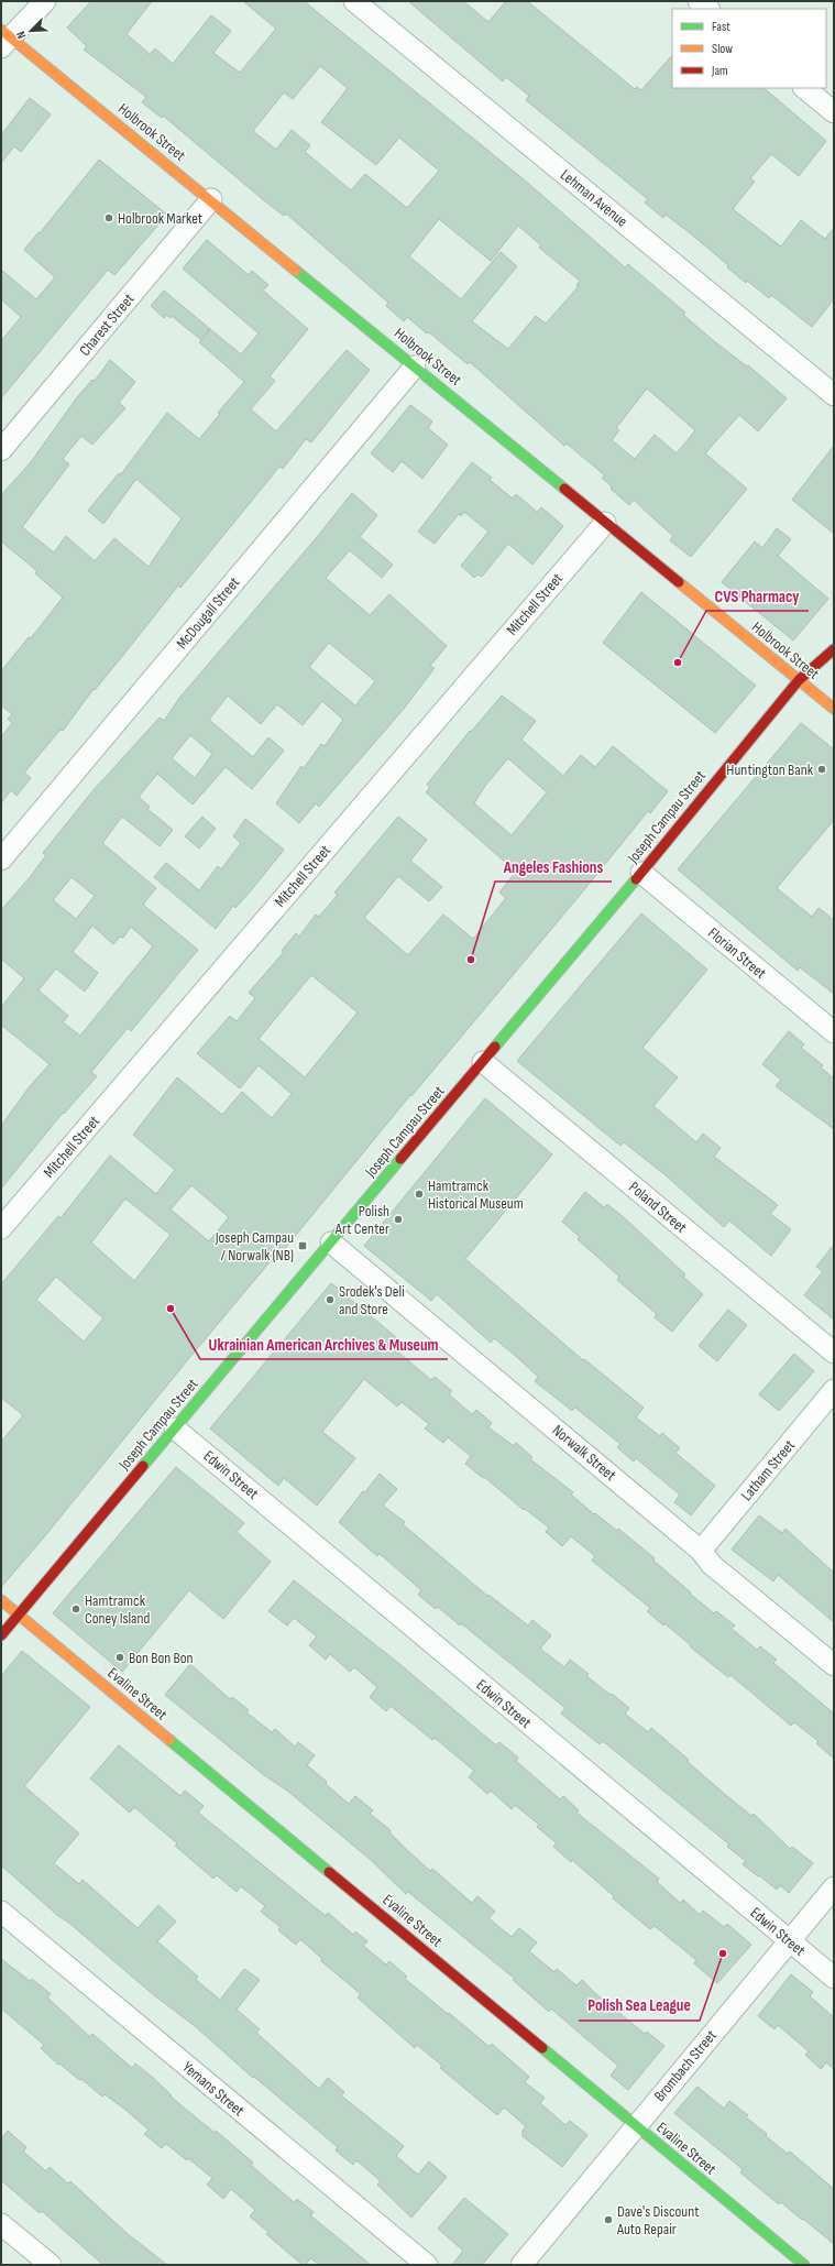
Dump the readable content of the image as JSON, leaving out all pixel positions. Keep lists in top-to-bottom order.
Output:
{
  "streets": {
    "street": [
      "Holbrook Street",
      "Lehman Avenue",
      "Charest Street",
      "Mitchell Street",
      "McDougall Street",
      "Joseph Campau Street",
      "Florian Street",
      "Poland Street",
      "Norwalk Street",
      "Latham Street",
      "Edwin Street",
      "Evaline Street",
      "Brombach Street",
      "Yemans Street"
    ]
  },
  "crossings": [
    ["Holbrook Street", "Charest Street"],
    ["Holbrook Street", "Mitchell Street"],
    ["Holbrook Street", "McDougall Street"],
    ["Holbrook Street", "Joseph Campau Street"],
    ["Joseph Campau Street", "Florian Street"],
    ["Joseph Campau Street", "Poland Street"],
    ["Joseph Campau Street", "Norwalk Street"],
    ["Joseph Campau Street", "Edwin Street"],
    ["Joseph Campau Street", "Evaline Street"],
    ["Norwalk Street", "Latham Street"],
    ["Edwin Street", "Brombach Street"],
    ["Evaline Street", "Brombach Street"]
  ],
  "places": {
    "other": [
      "Holbrook Market",
      "CVS Pharmacy",
      "Huntington Bank",
      "Angeles Fashions",
      "Hamtramck Historical Museum",
      "Polish Art Center",
      "Srodek's Deli and Store",
      "Ukrainian American Archives & Museum",
      "Hamtramck Coney Island",
      "Bon Bon Bon",
      "Polish Sea League",
      "Dave's Discount Auto Repair"
    ],
    "transit": ["Joseph Campau / Norwalk (NB)"]
  },
  "legend": ["Fast", "Slow", "Jam"],
  "north": "bottom left"
}
